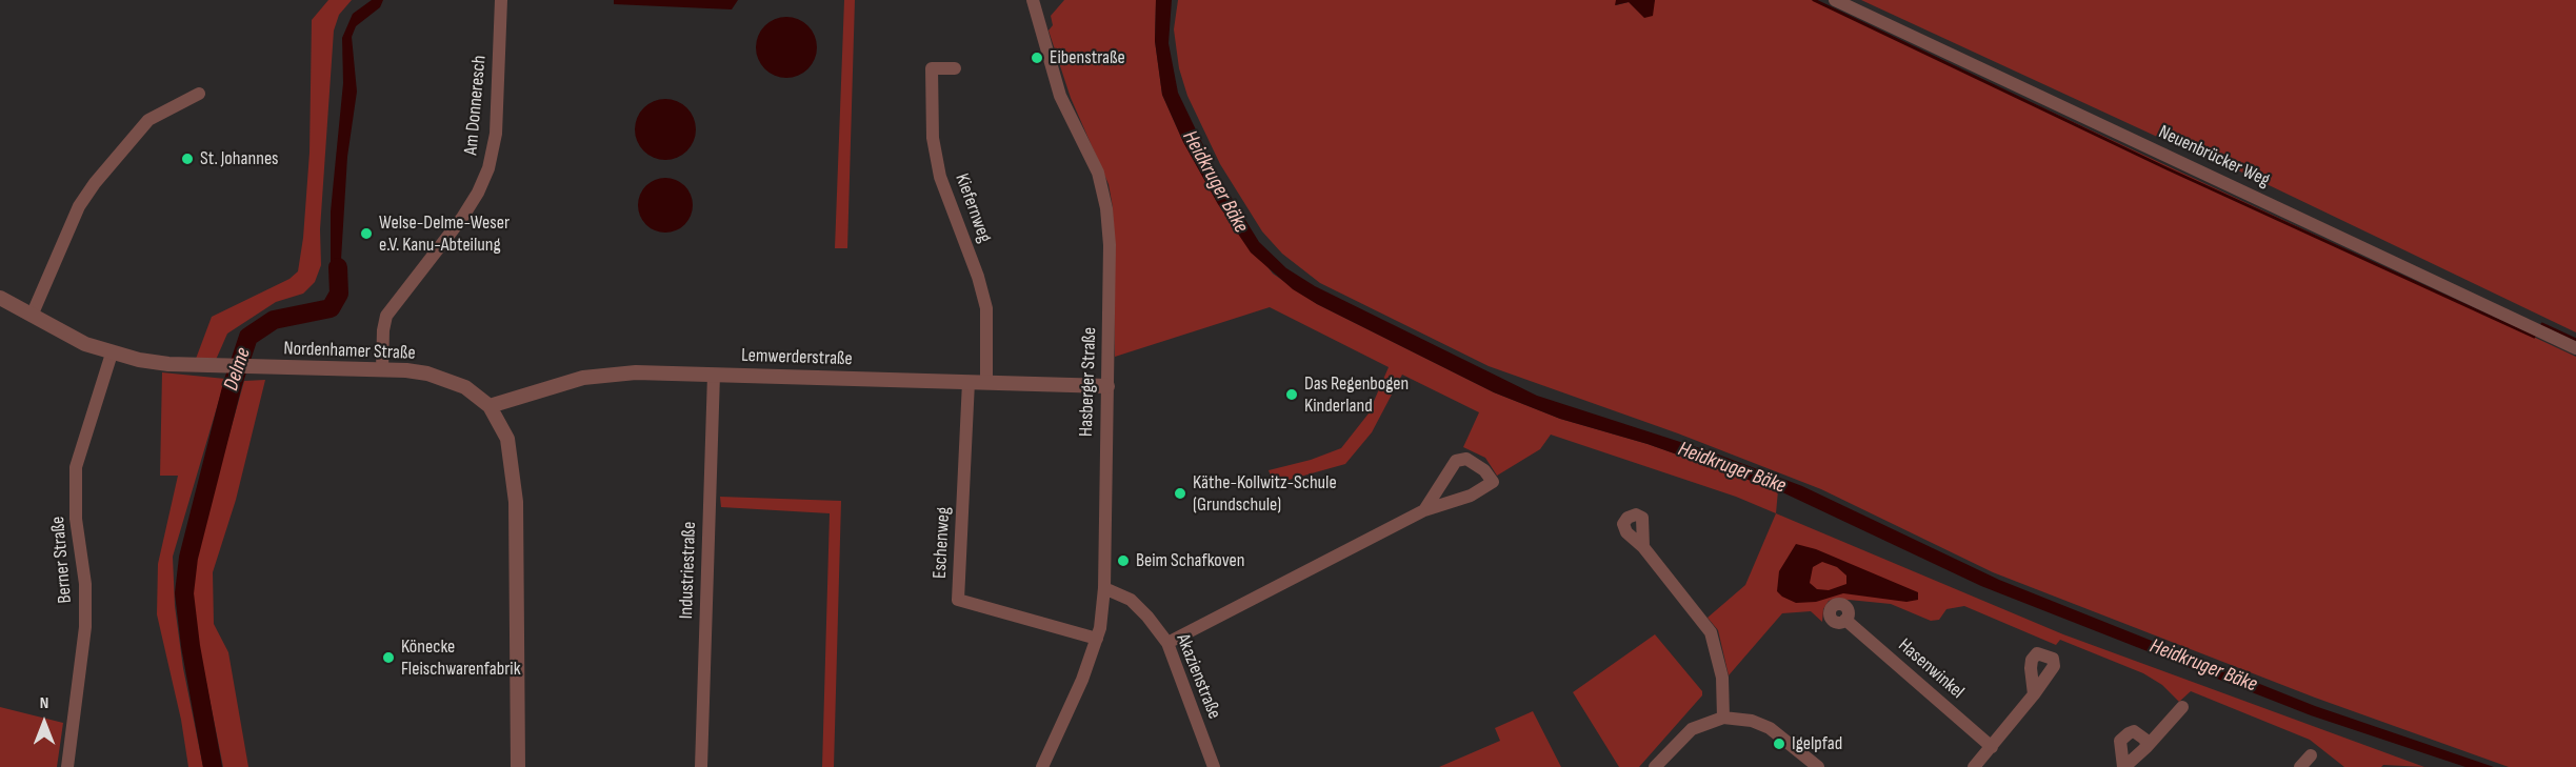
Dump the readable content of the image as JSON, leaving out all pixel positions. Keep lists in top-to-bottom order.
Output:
{
  "streets": {
    "street": [
      "Am Donneresch",
      "Neuenbrücker Weg",
      "Kiefernweg",
      "Nordenhamer Straße",
      "Lemwerderstraße",
      "Hasberger Straße",
      "Eschenweg",
      "Berner Straße",
      "Industriestraße",
      "Hasenwinkel",
      "Akazienstraße"
    ]
  },
  "crossings": [
    ["Am Donneresch", "Nordenhamer Straße"],
    ["Kiefernweg", "Lemwerderstraße"],
    ["Nordenhamer Straße", "Lemwerderstraße"],
    ["Nordenhamer Straße", "Berner Straße"],
    ["Lemwerderstraße", "Hasberger Straße"],
    ["Lemwerderstraße", "Eschenweg"],
    ["Lemwerderstraße", "Industriestraße"],
    ["Hasberger Straße", "Eschenweg"],
    ["Hasberger Straße", "Akazienstraße"]
  ],
  "water": ["Heidkruger Bäke", "Delme"],
  "places": [
    "Eibenstraße",
    "St. Johannes",
    "Welse-Delme-Weser e.V. Kanu-Abteilung",
    "Das Regenbogen Kinderland",
    "Käthe-Kollwitz-Schule (Grundschule)",
    "Beim Schafkoven",
    "Könecke Fleischwarenfabrik",
    "Igelpfad"
  ],
  "north": "top"
}
